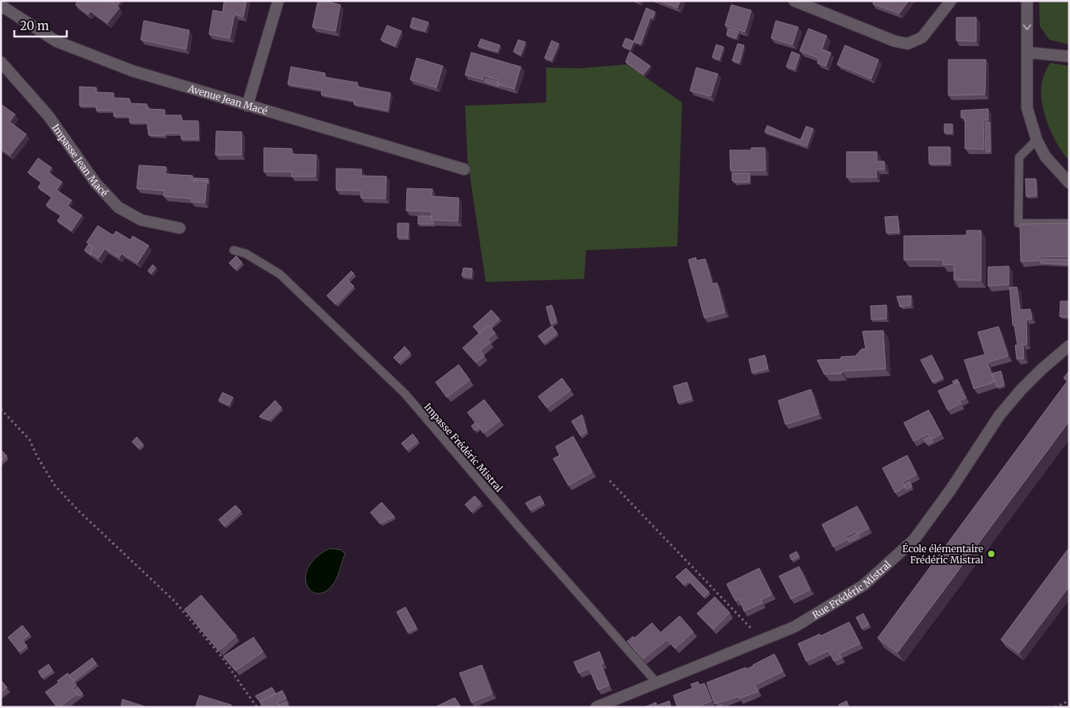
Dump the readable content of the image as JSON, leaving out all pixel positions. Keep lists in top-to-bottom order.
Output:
{
  "streets": {
    "street": ["Avenue Jean Macé", "Impasse Jean Macé", "Rue Frédéric Mistral"],
    "lane": ["Impasse Frédéric Mistral"]
  },
  "crossings": [
    ["Impasse Frédéric Mistral", "Rue Frédéric Mistral"]
  ],
  "places": ["École élémentaire Frédéric Mistral"],
  "scale_bar": "20 m"
}
